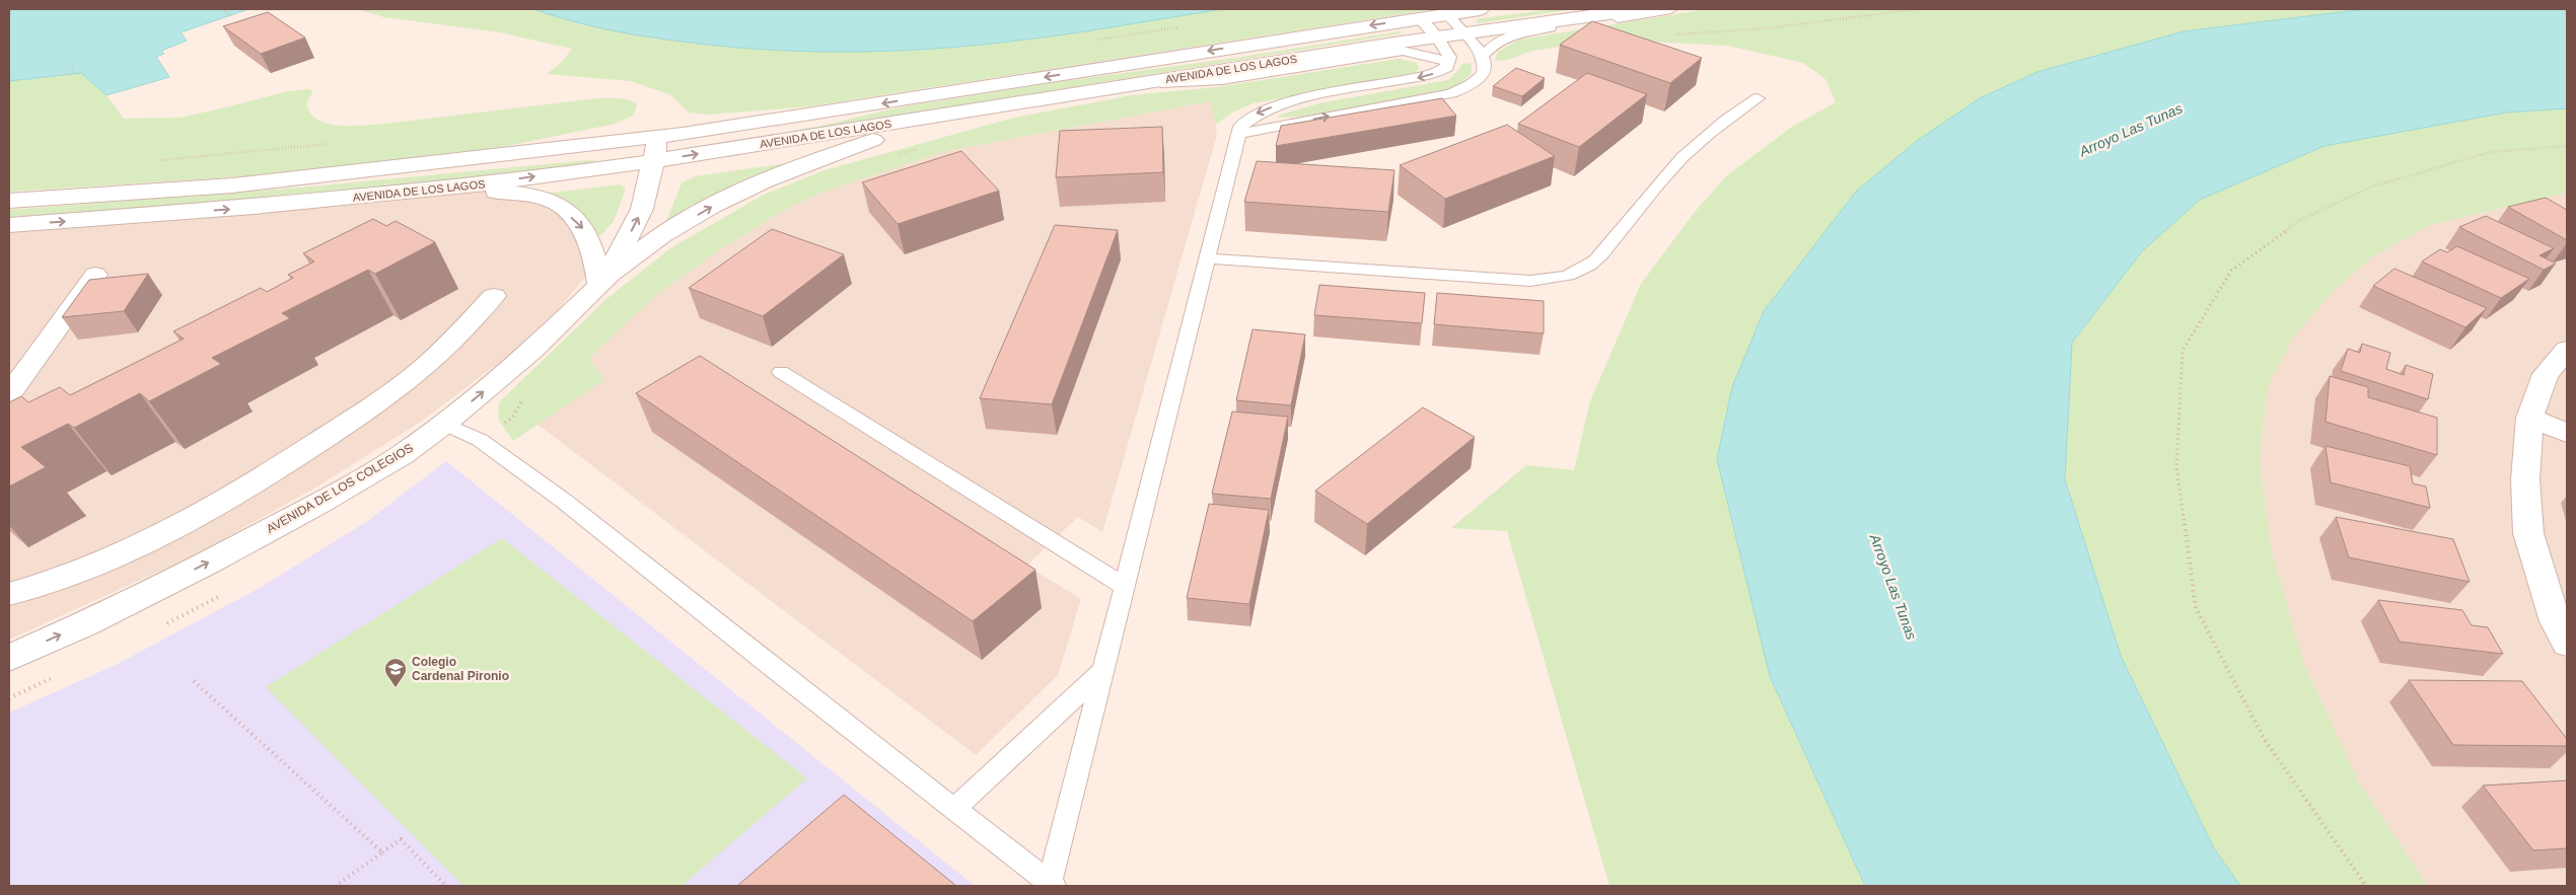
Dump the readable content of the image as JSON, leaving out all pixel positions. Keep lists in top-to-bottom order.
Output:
{
  "streets": {
    "street": ["AVENIDA DE LOS LAGOS", "AVENIDA DE LOS COLEGIOS"]
  },
  "crossings": [
    ["AVENIDA DE LOS LAGOS", "AVENIDA DE LOS COLEGIOS"]
  ],
  "water": ["Arroyo Las Tunas"],
  "places": {
    "school or university": ["Colegio Cardenal Pironio"]
  }
}
